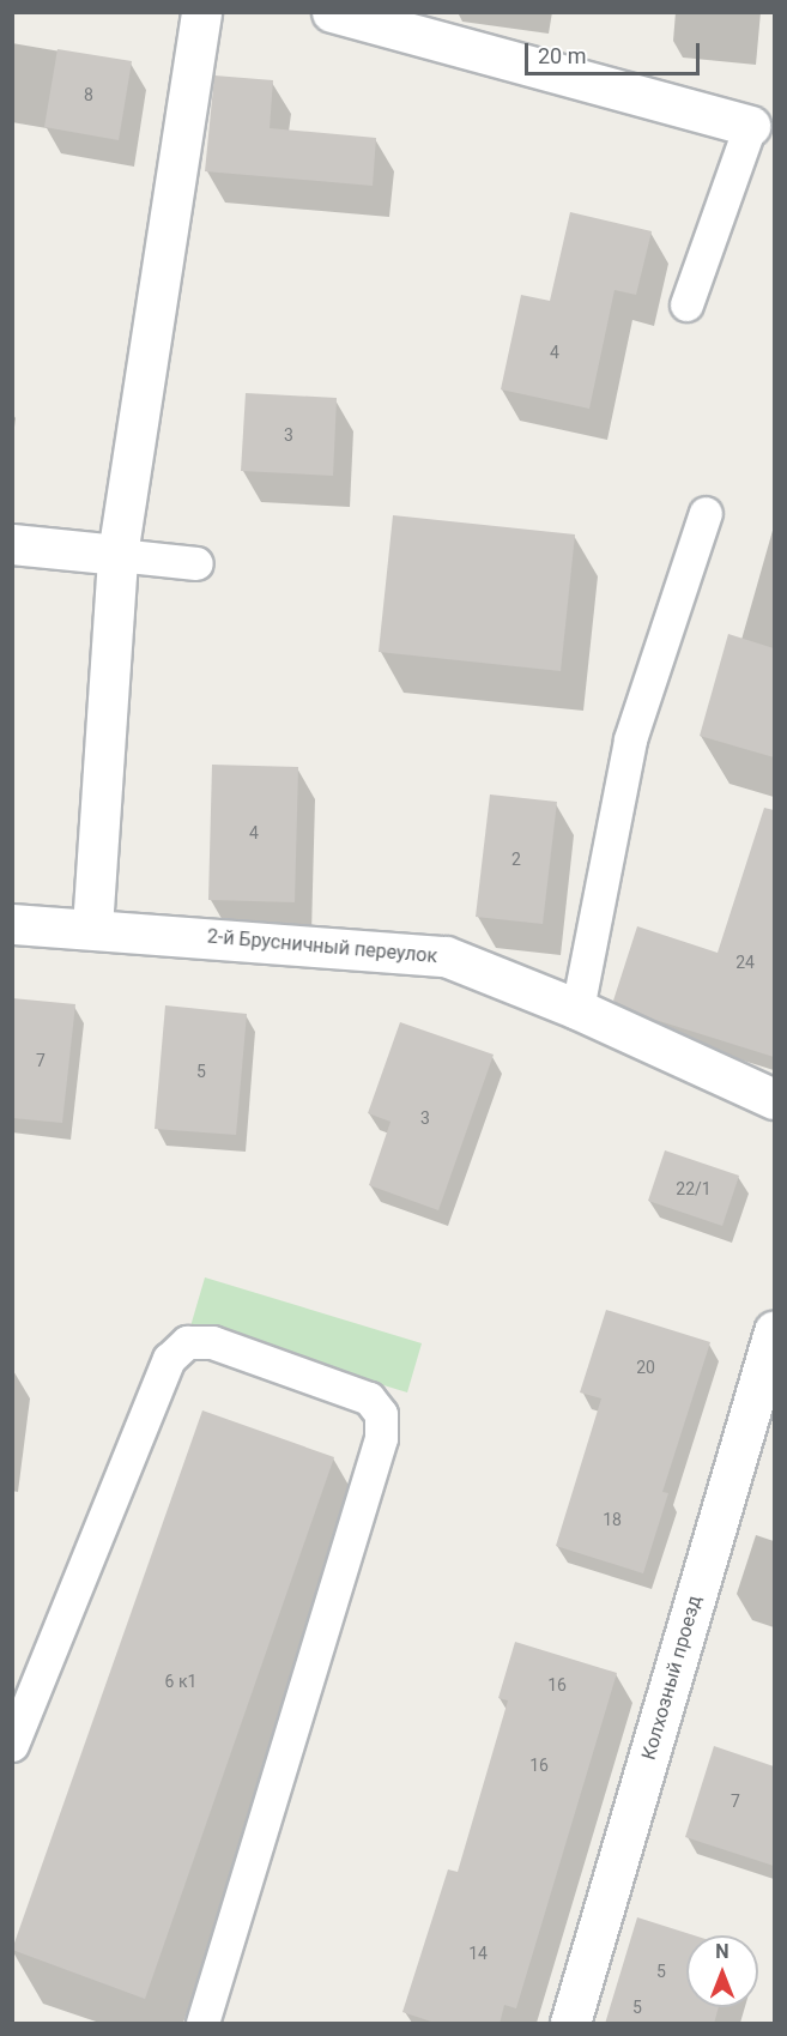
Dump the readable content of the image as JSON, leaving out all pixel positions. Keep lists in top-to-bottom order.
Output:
{
  "streets": {
    "street": ["2-й Брусничный переулок", "Колхозный проезд"]
  },
  "house_numbers": [
    "8",
    "4",
    "3",
    "4",
    "2",
    "24",
    "7",
    "5",
    "3",
    "22/1",
    "20",
    "18",
    "6 к1",
    "16",
    "16",
    "7",
    "14",
    "5",
    "5"
  ],
  "scale_bar": "20 m",
  "north": "top"
}
